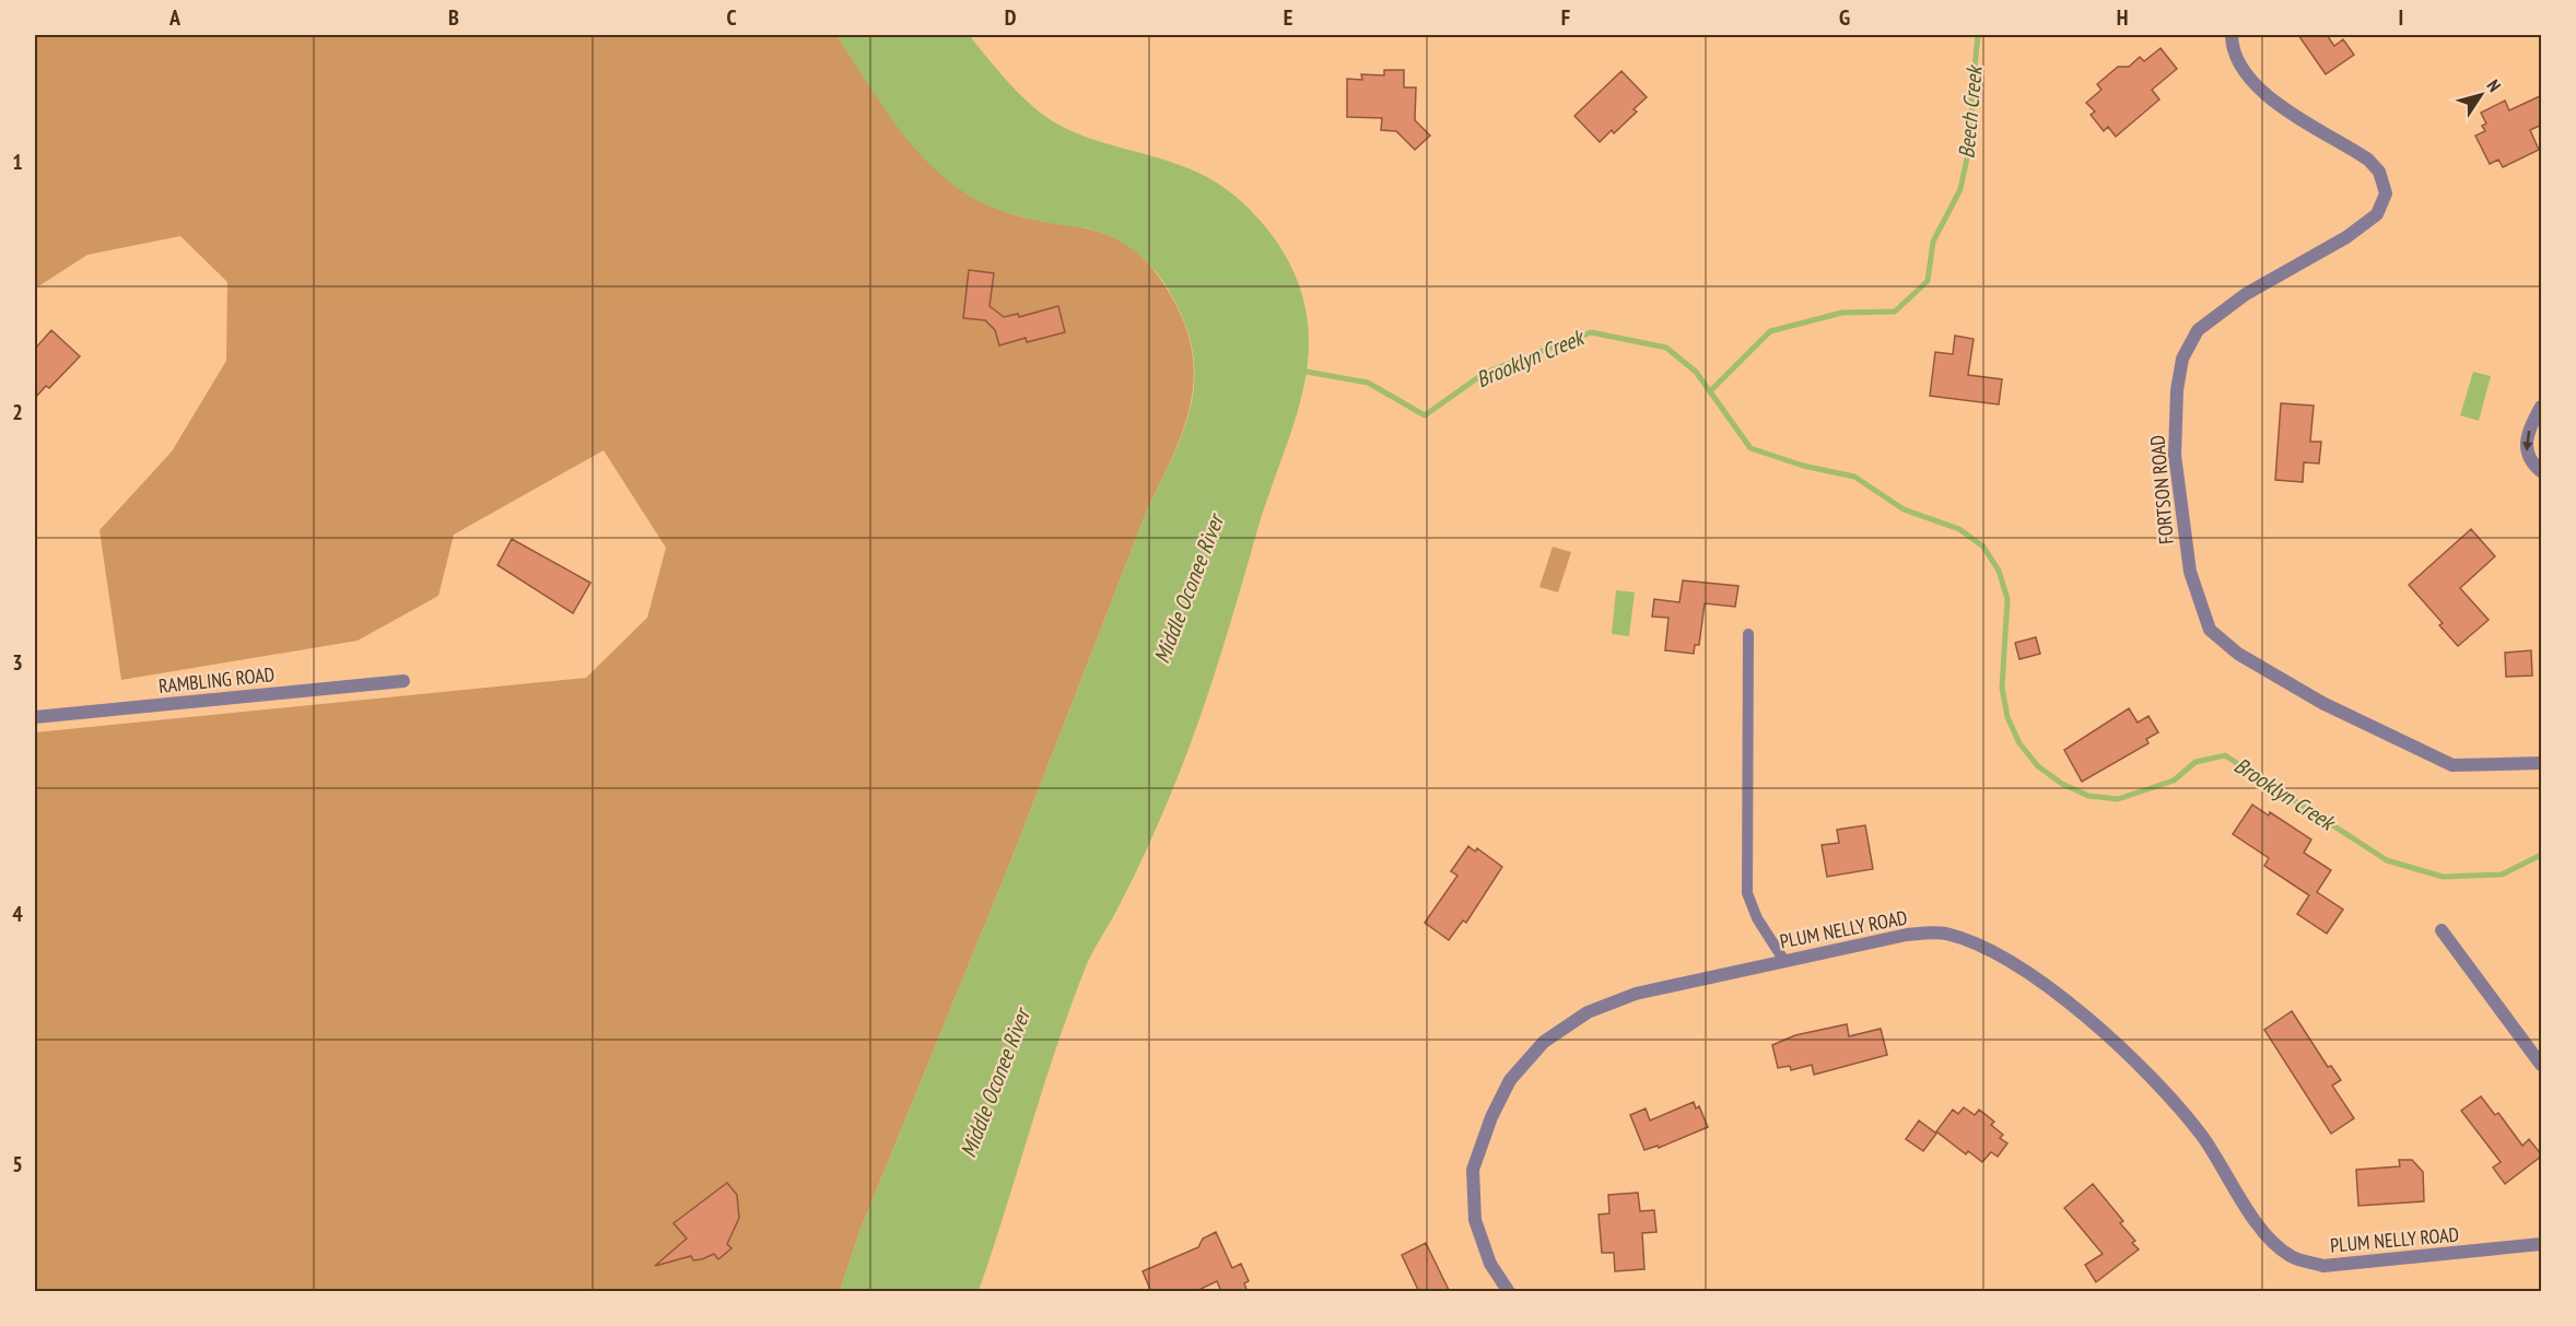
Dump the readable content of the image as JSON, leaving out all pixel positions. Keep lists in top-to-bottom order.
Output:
{
  "streets": {
    "street": ["FORTSON ROAD", "RAMBLING ROAD", "PLUM NELLY ROAD"]
  },
  "water": ["Beech Creek", "Brooklyn Creek", "Middle Oconee River"],
  "north": "top right",
  "grid": {
    "columns": [
      "A",
      "B",
      "C",
      "D",
      "E",
      "F",
      "G",
      "H",
      "I"
    ],
    "rows": [
      "1",
      "2",
      "3",
      "4",
      "5"
    ]
  }
}
